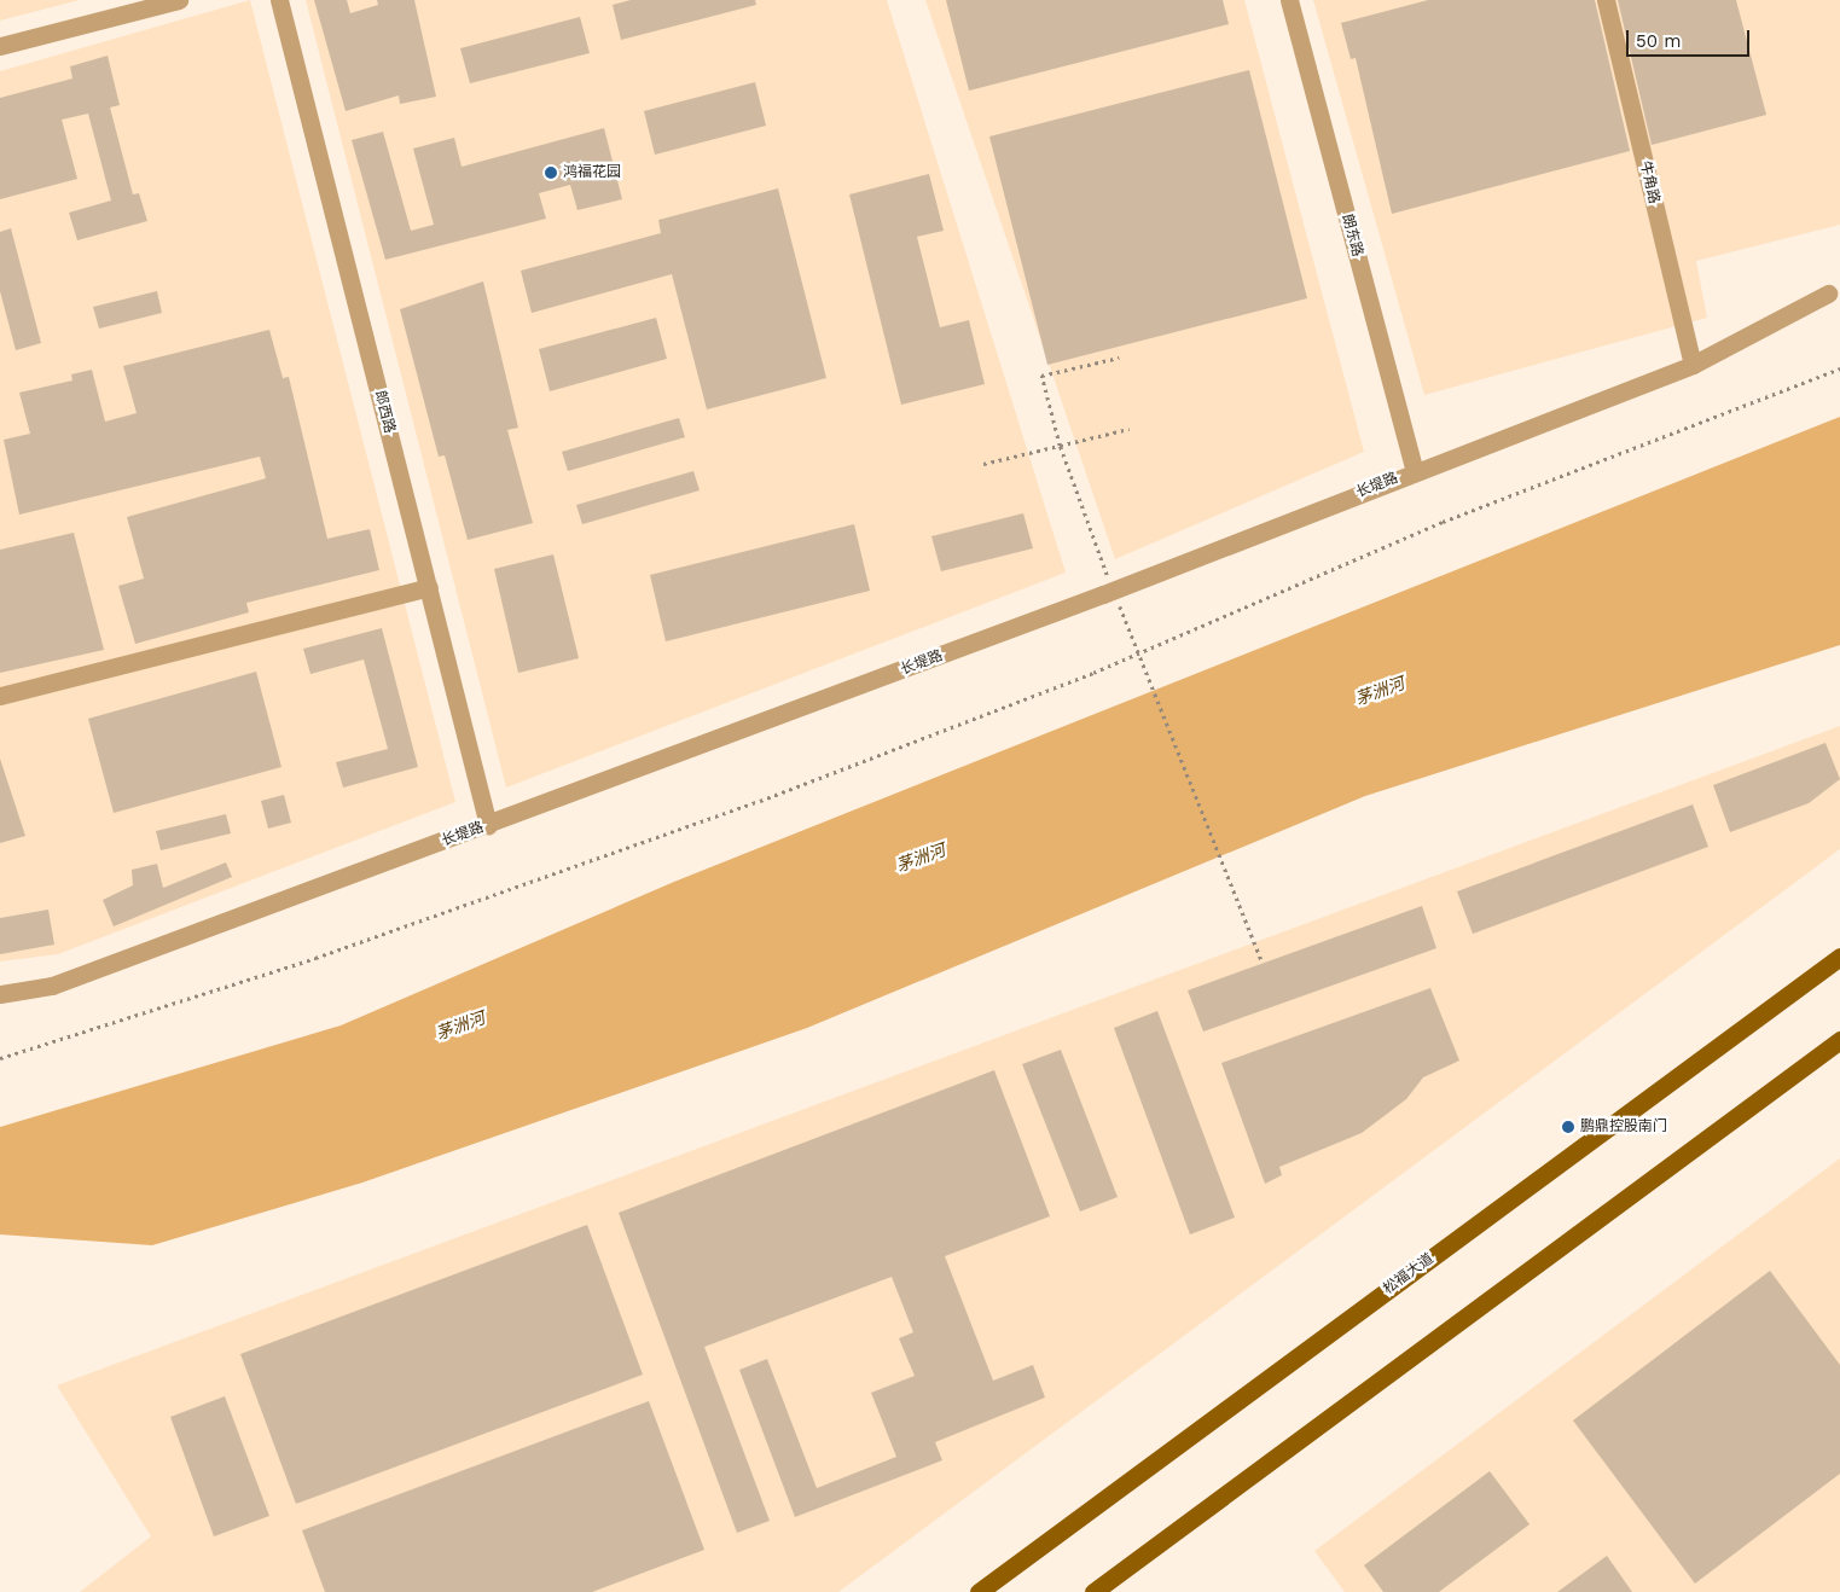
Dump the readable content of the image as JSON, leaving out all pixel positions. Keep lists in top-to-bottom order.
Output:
{
  "streets": {
    "main road": ["松福大道"],
    "street": [
      "牛角路",
      "朗东路",
      "郎西路",
      "长堤路"
    ]
  },
  "crossings": [
    ["牛角路", "长堤路"],
    ["朗东路", "长堤路"],
    ["郎西路", "长堤路"]
  ],
  "water": ["茅洲河"],
  "places": ["鸿福花园", "鹏鼎控股南门"],
  "scale_bar": "50 m"
}
